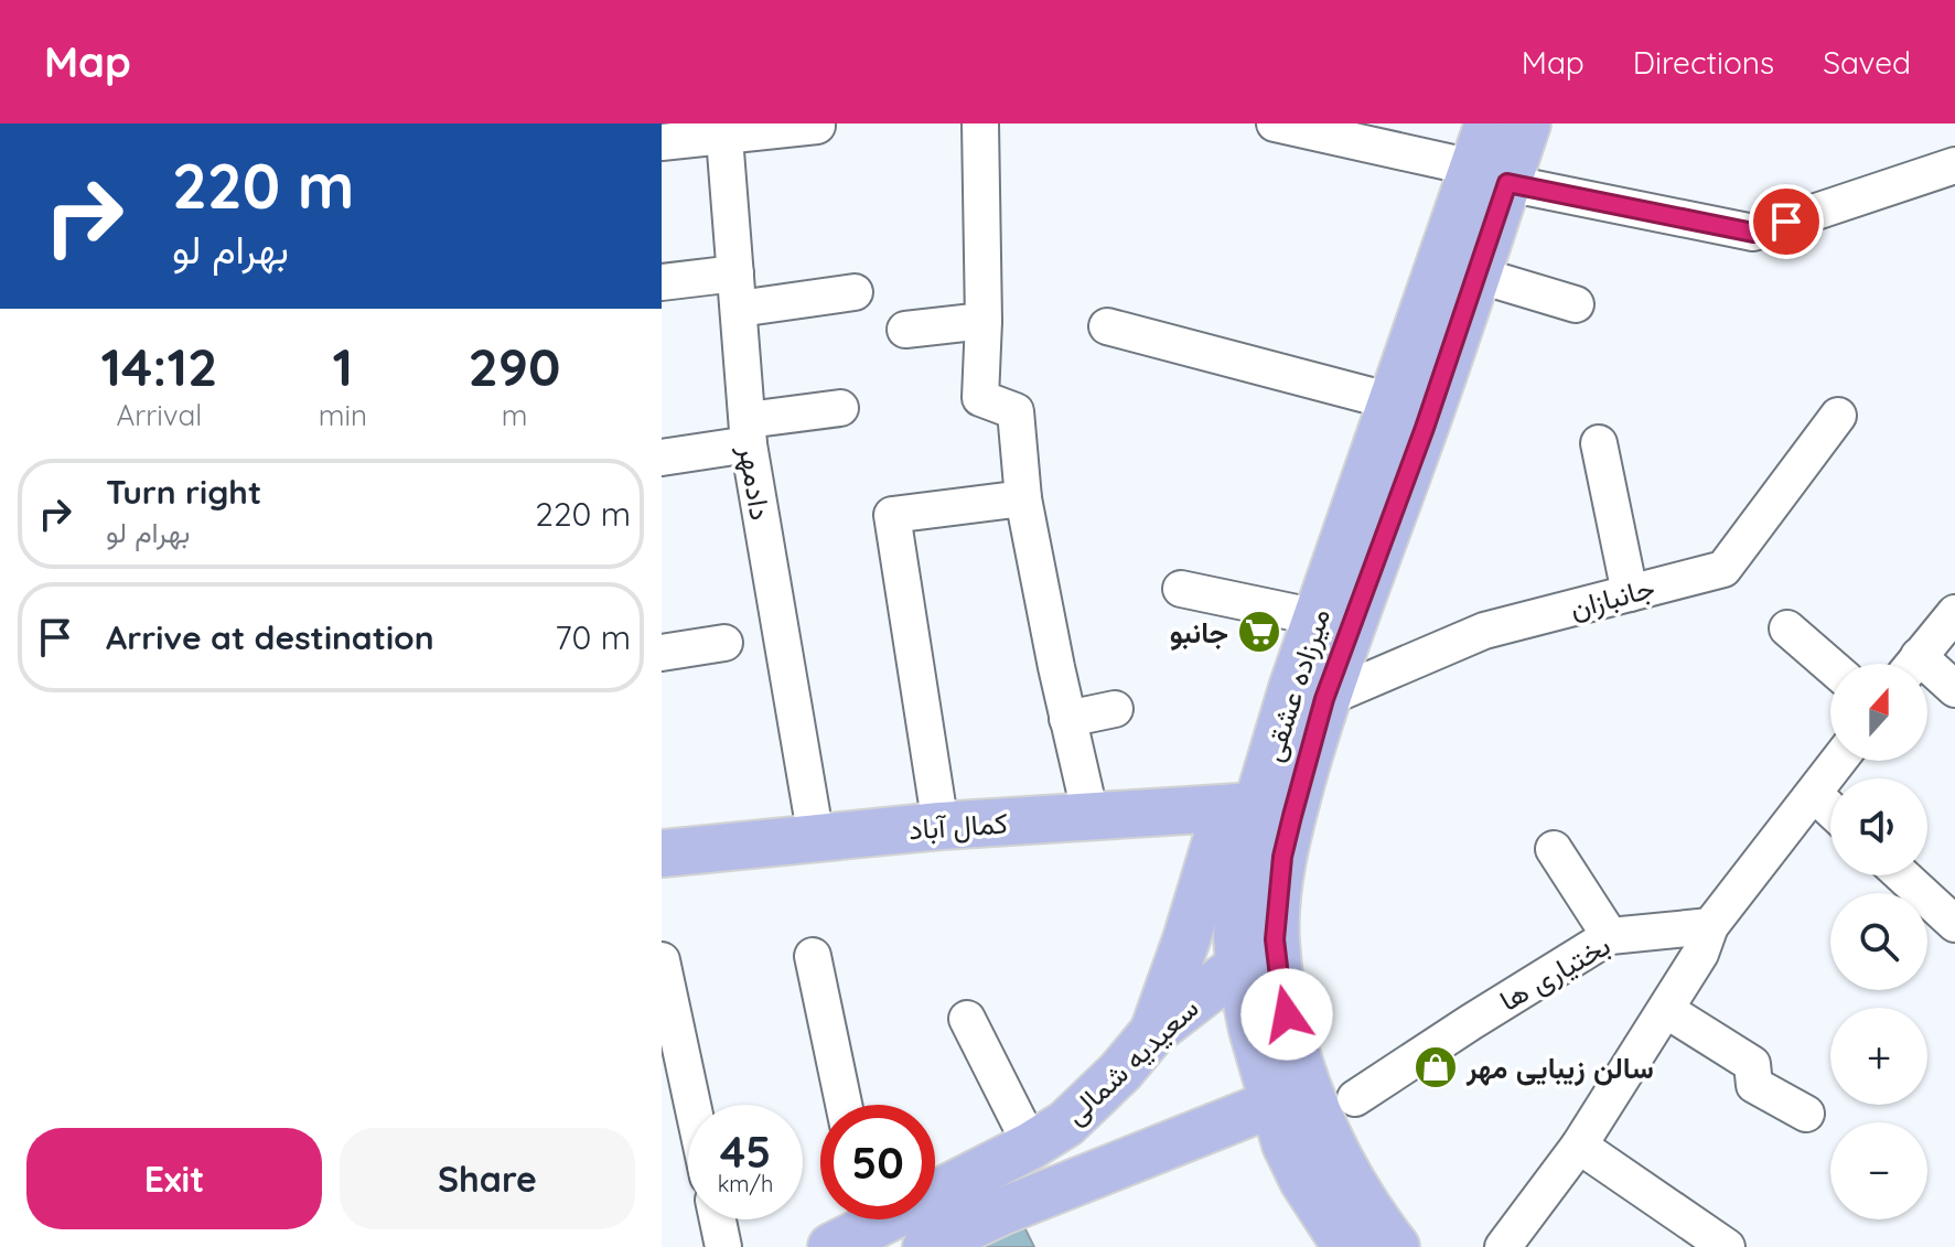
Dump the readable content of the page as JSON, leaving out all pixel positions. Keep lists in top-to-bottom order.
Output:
{
  "streets": {
    "main road": ["میرزاده عشقی", "کمال آباد", "سعیدیه شمالی"],
    "street": ["دادمهر", "جانبازان", "بختیاری ها"]
  },
  "crossings": [
    ["دادمهر", "کمال آباد"],
    ["جانبازان", "میرزاده عشقی"],
    ["میرزاده عشقی", "کمال آباد"],
    ["میرزاده عشقی", "سعیدیه شمالی"]
  ],
  "places": {
    "supermarket": ["جانبو"],
    "shop": ["سالن زیبایی مهر"]
  },
  "north": "top",
  "page": {
    "header": "Map",
    "nav": ["Map", "Directions", "Saved"],
    "turn": ["220 m", "بهرام لو"],
    "eta": [
      "14:12",
      "Arrival",
      "1",
      "min",
      "290",
      "m"
    ],
    "list": [
      {
        "name": "Turn right",
        "note": "بهرام لو",
        "value": "220 m"
      },
      {
        "name": "Arrive at destination",
        "value": "70 m"
      }
    ],
    "map_buttons": ["+", "−"],
    "speed": "45 km/h",
    "limit": "50",
    "buttons": ["Exit", "Share"]
  }
}
